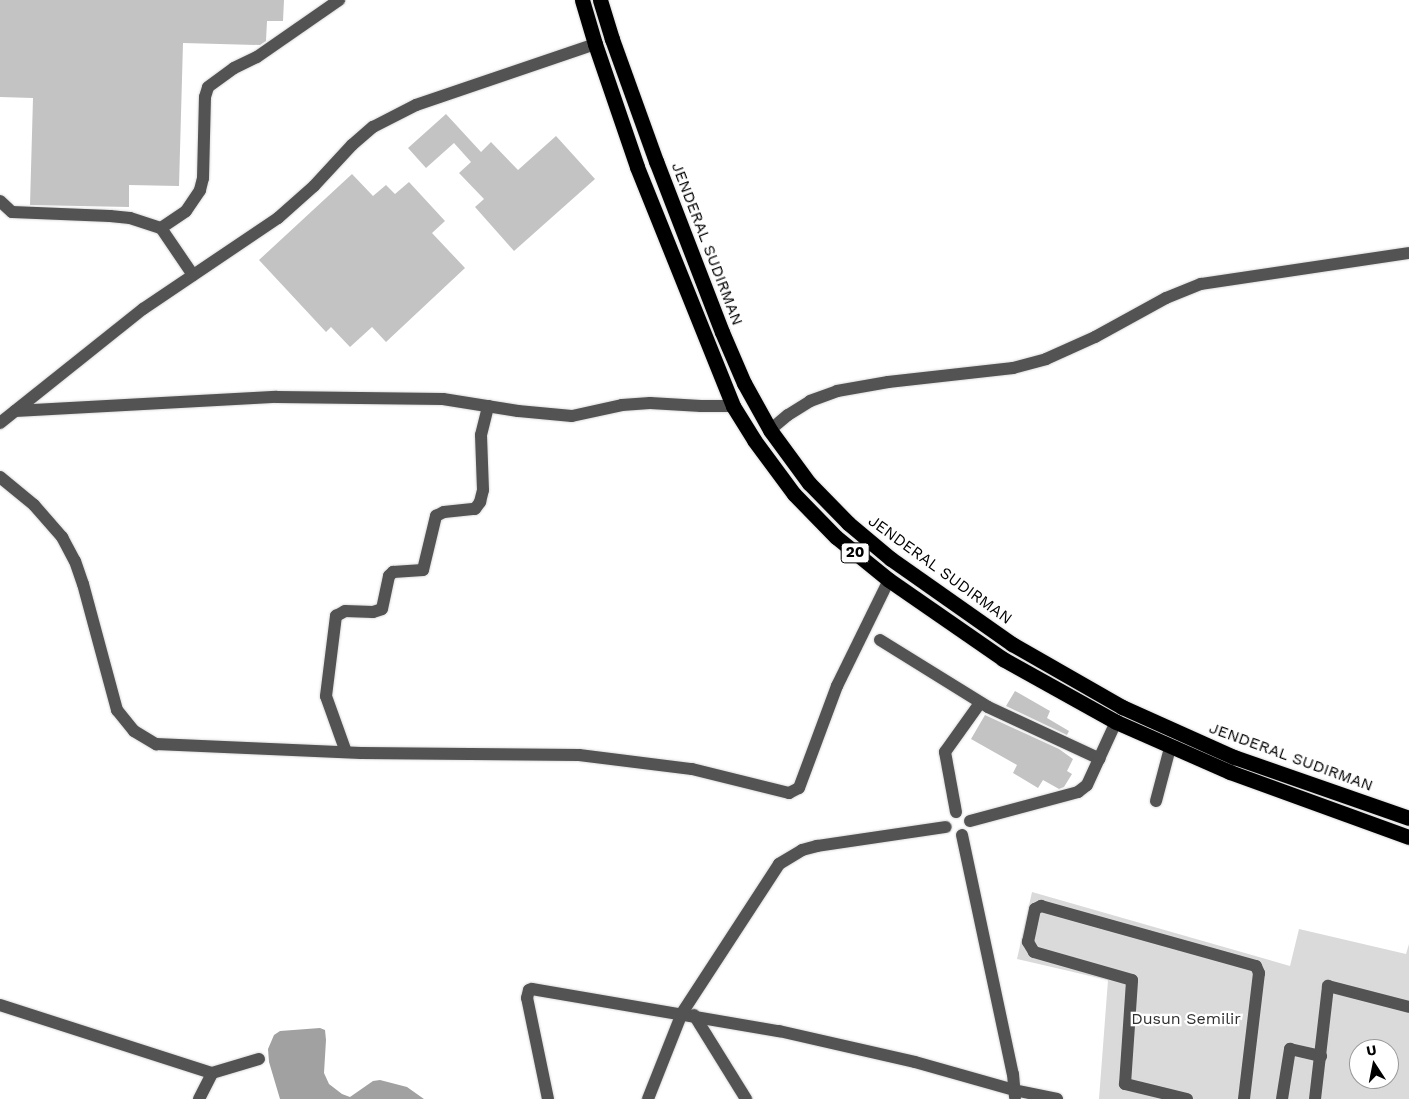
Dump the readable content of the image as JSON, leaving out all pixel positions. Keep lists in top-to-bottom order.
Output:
{
  "streets": {
    "highway": ["JENDERAL SUDIRMAN", "20"]
  },
  "parks": ["Dusun Semilir"],
  "north": "top"
}
